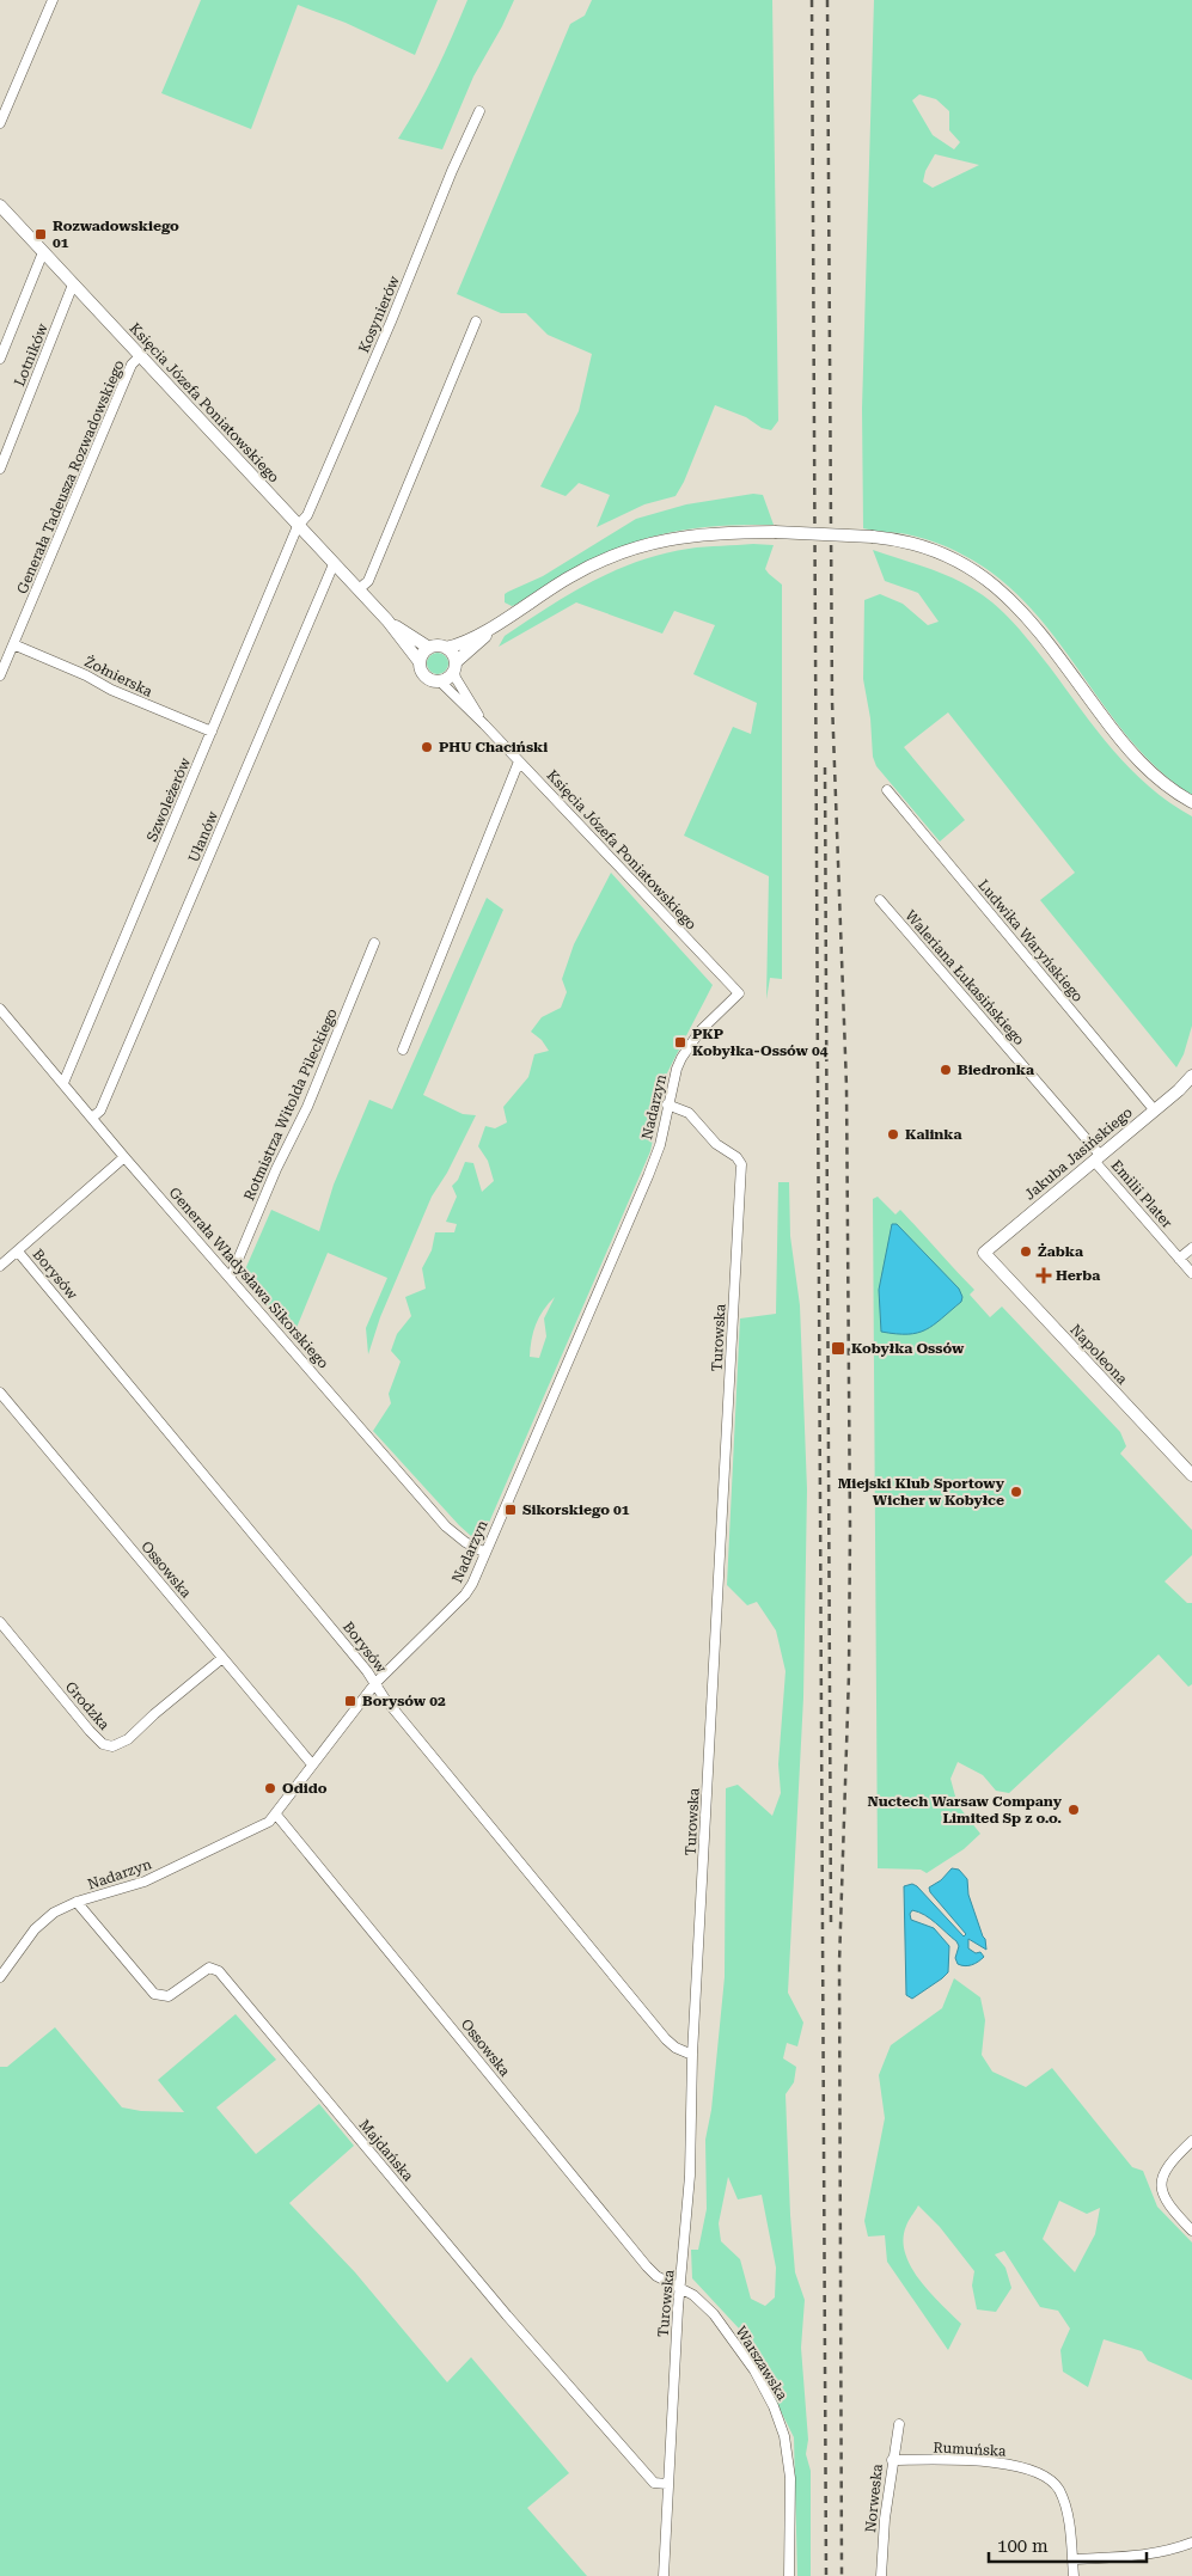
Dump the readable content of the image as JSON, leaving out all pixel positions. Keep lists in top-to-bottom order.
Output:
{
  "streets": {
    "street": [
      "Kosynierów",
      "Lotników",
      "Księcia Józefa Poniatowskiego",
      "Generała Tadeusza Rozwadowskiego",
      "Żołnierska",
      "Szwoleżerów",
      "Ułanów",
      "Ludwika Waryńskiego",
      "Waleriana Łukasińskiego",
      "Rotmistrza Witolda Pileckiego",
      "Nadarzyn",
      "Jakuba Jasińskiego",
      "Emilii Plater",
      "Borysów",
      "Generała Władysława Sikorskiego",
      "Turowska",
      "Napoleona",
      "Ossowska",
      "Grodzka",
      "Majdańska",
      "Warszawska",
      "Rumuńska",
      "Norweska"
    ]
  },
  "crossings": [
    ["Kosynierów", "Księcia Józefa Poniatowskiego"],
    ["Kosynierów", "Szwoleżerów"],
    ["Lotników", "Księcia Józefa Poniatowskiego"],
    ["Księcia Józefa Poniatowskiego", "Generała Tadeusza Rozwadowskiego"],
    ["Księcia Józefa Poniatowskiego", "Szwoleżerów"],
    ["Księcia Józefa Poniatowskiego", "Ułanów"],
    ["Księcia Józefa Poniatowskiego", "Nadarzyn"],
    ["Generała Tadeusza Rozwadowskiego", "Żołnierska"],
    ["Żołnierska", "Szwoleżerów"],
    ["Szwoleżerów", "Generała Władysława Sikorskiego"],
    ["Ułanów", "Generała Władysława Sikorskiego"],
    ["Ludwika Waryńskiego", "Jakuba Jasińskiego"],
    ["Waleriana Łukasińskiego", "Jakuba Jasińskiego"],
    ["Waleriana Łukasińskiego", "Emilii Plater"],
    ["Rotmistrza Witolda Pileckiego", "Generała Władysława Sikorskiego"],
    ["Nadarzyn", "Borysów"],
    ["Nadarzyn", "Generała Władysława Sikorskiego"],
    ["Nadarzyn", "Turowska"],
    ["Nadarzyn", "Ossowska"],
    ["Nadarzyn", "Majdańska"],
    ["Jakuba Jasińskiego", "Emilii Plater"],
    ["Jakuba Jasińskiego", "Napoleona"],
    ["Borysów", "Turowska"],
    ["Turowska", "Ossowska"],
    ["Turowska", "Majdańska"],
    ["Turowska", "Warszawska"],
    ["Ossowska", "Grodzka"],
    ["Ossowska", "Warszawska"],
    ["Rumuńska", "Norweska"]
  ],
  "places": {
    "transit": [
      "Rozwadowskiego 01",
      "PKP Kobyłka-Ossów 04",
      "Kobyłka Ossów",
      "Sikorskiego 01",
      "Borysów 02"
    ],
    "other": [
      "PHU Chaciński",
      "Biedronka",
      "Kalinka",
      "Żabka",
      "Miejski Klub Sportowy Wicher w Kobyłce",
      "Odido",
      "Nuctech Warsaw Company Limited Sp z o.o."
    ],
    "health": ["Herba"]
  },
  "scale_bar": "100 m"
}
